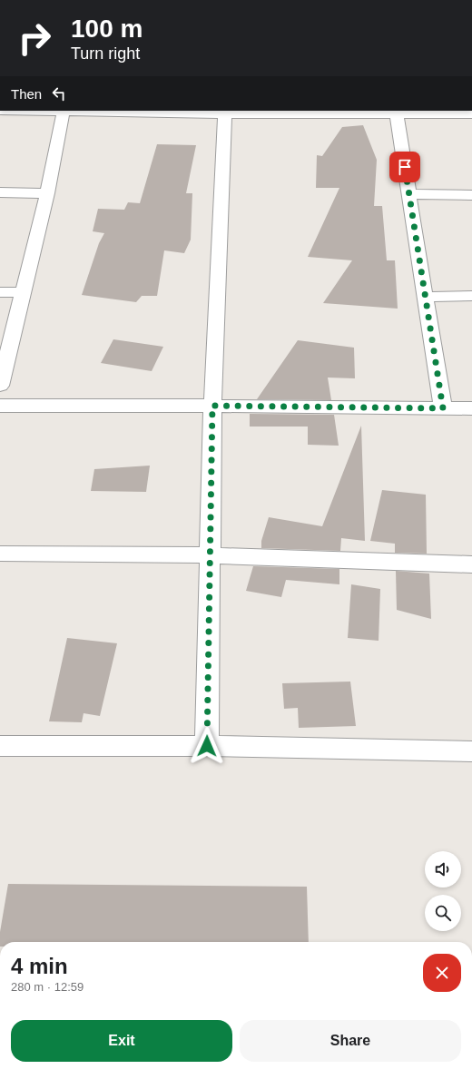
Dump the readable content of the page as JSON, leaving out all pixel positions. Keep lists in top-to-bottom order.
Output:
{
  "page": {
    "turn": ["100 m", "Turn right"],
    "then": "Then",
    "heading": ["4 min", "280 m · 12:59"],
    "buttons": ["Exit", "Share"]
  }
}
